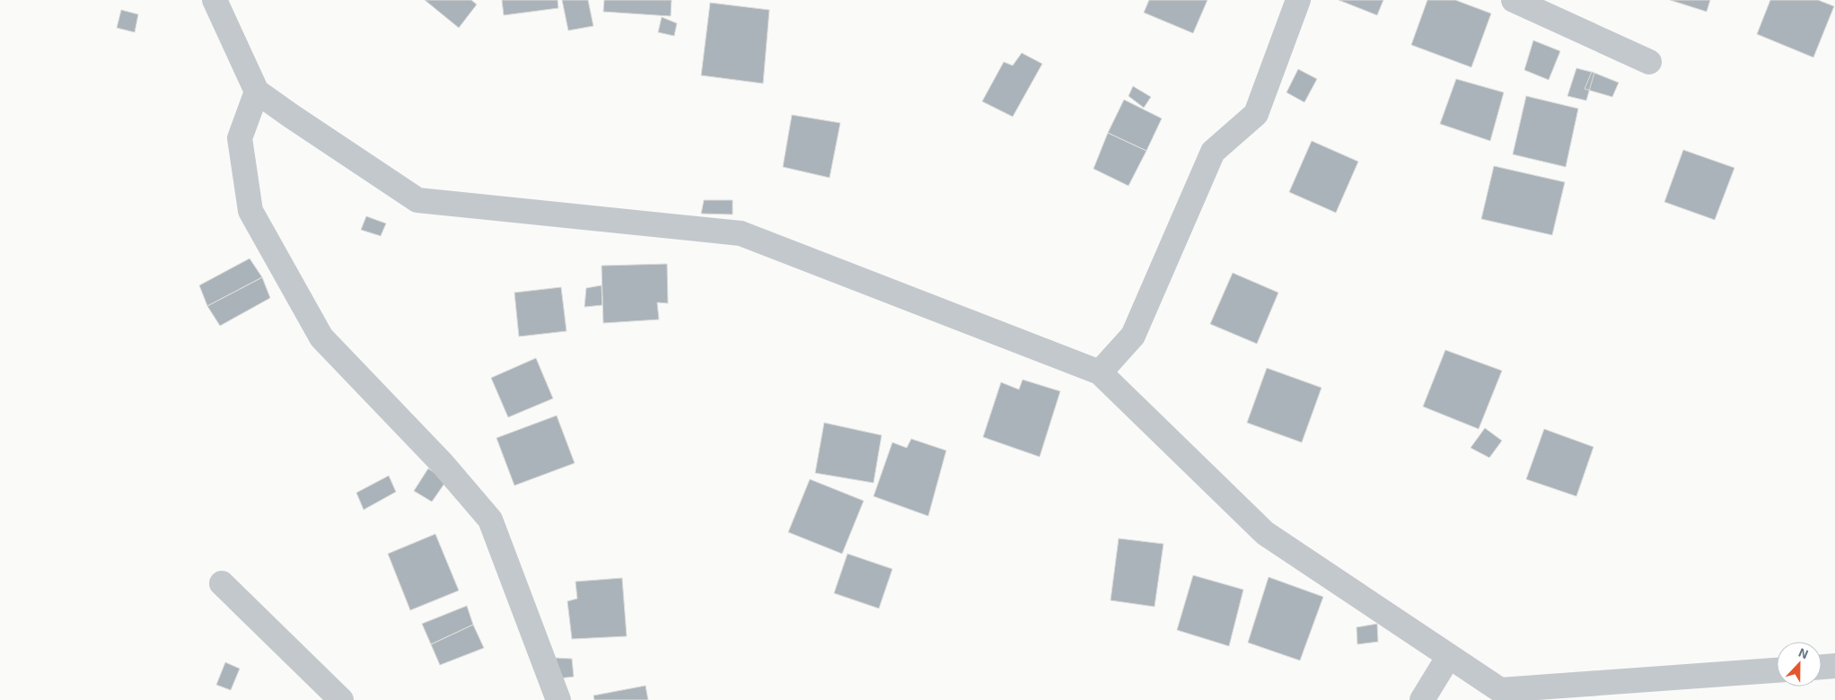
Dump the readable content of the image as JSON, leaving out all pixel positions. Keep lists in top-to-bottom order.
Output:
{
  "north": "top"
}
